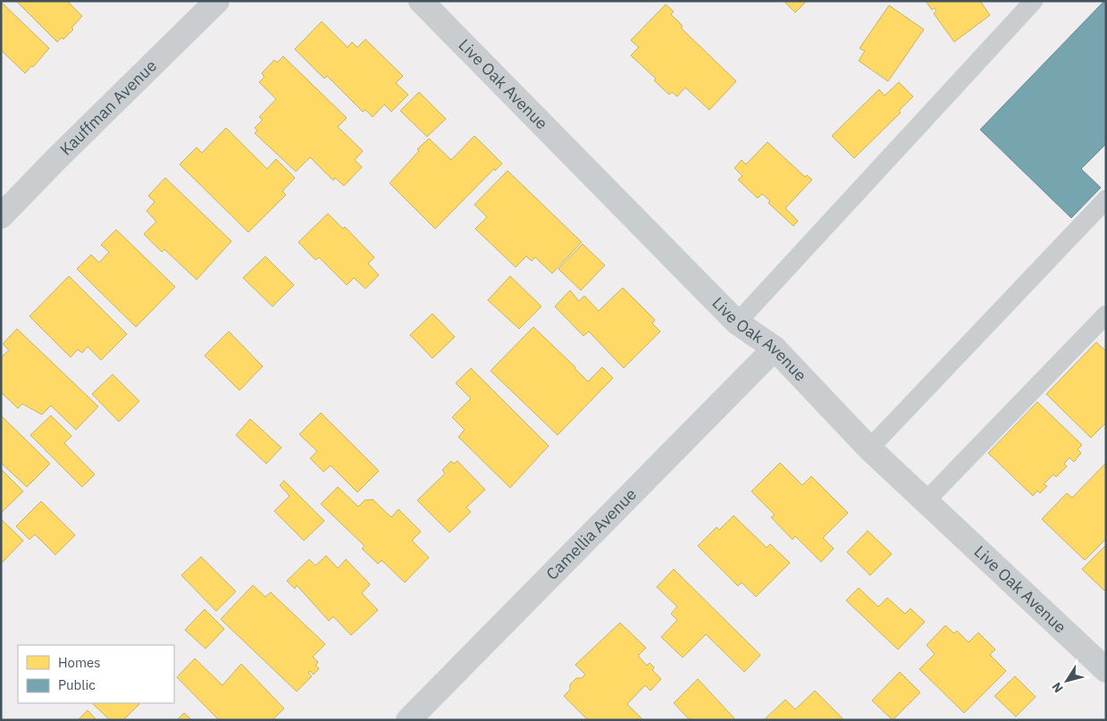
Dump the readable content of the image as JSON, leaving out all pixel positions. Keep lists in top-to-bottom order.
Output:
{
  "streets": {
    "street": ["Live Oak Avenue", "Kauffman Avenue", "Camellia Avenue"]
  },
  "crossings": [
    ["Live Oak Avenue", "Camellia Avenue"]
  ],
  "legend": ["Homes", "Public"],
  "north": "bottom left"
}
